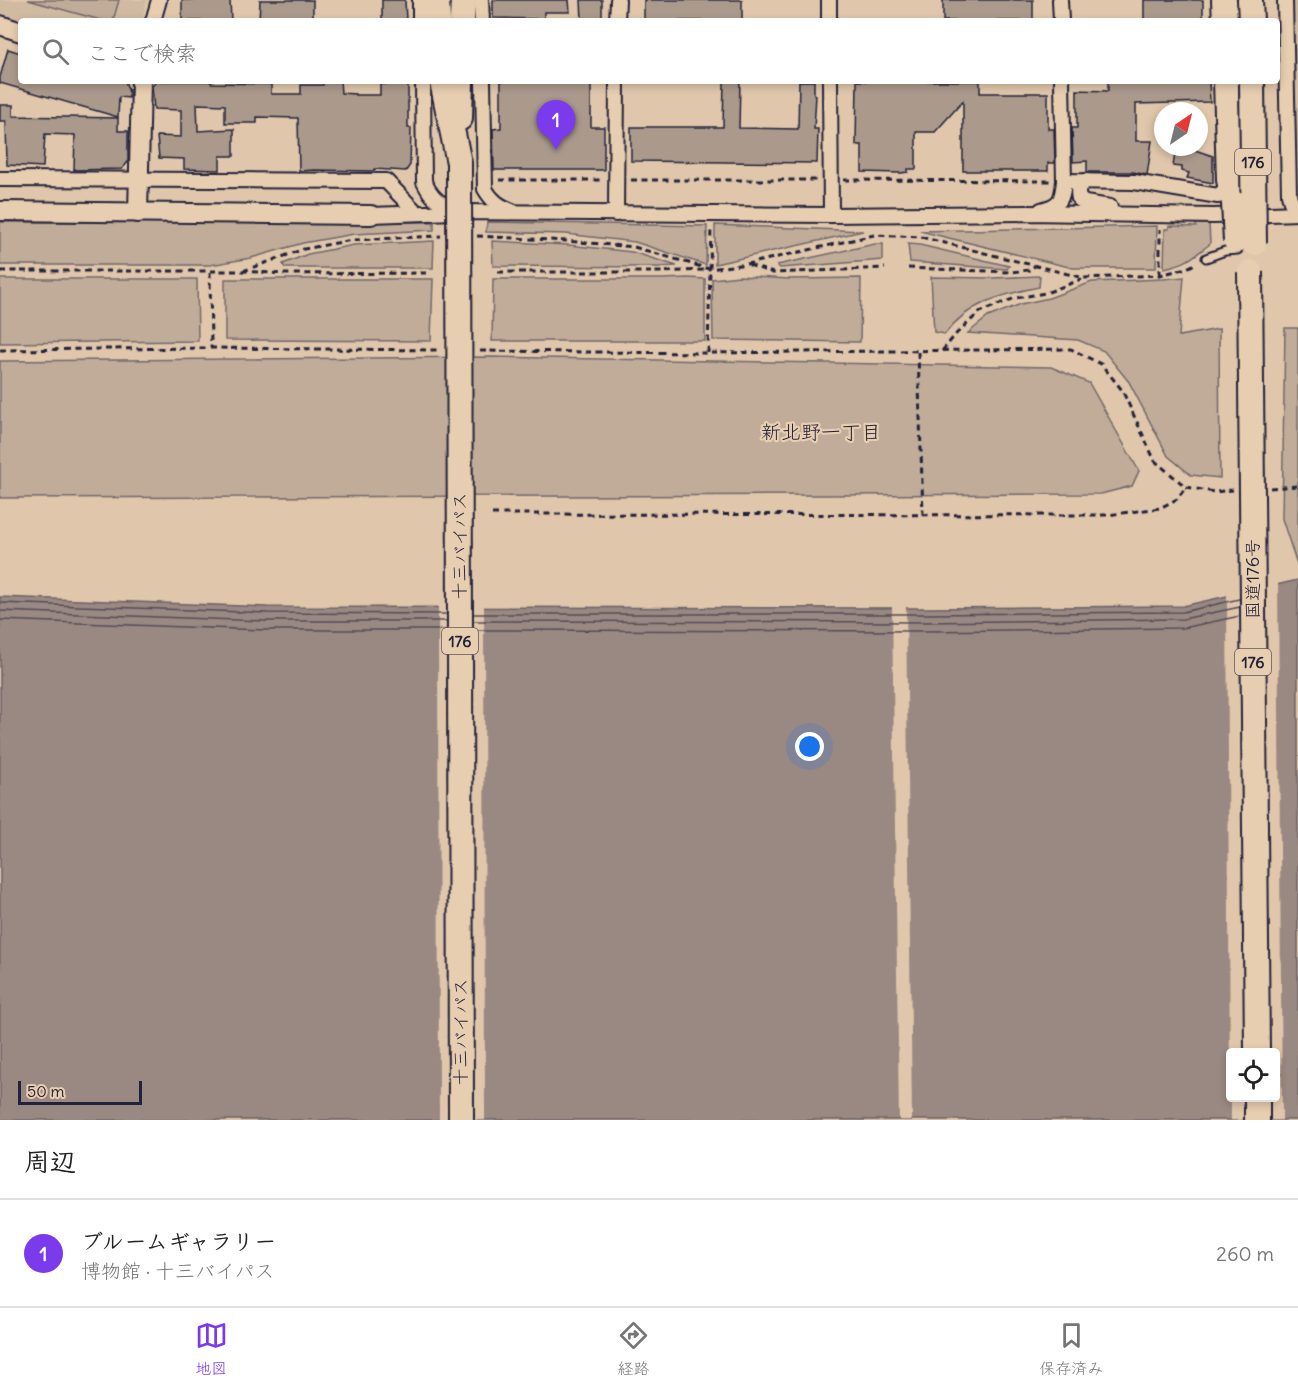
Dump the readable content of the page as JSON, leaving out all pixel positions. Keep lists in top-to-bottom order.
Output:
{
  "streets": {
    "highway": ["176", "十三バイパス", "国道176号"]
  },
  "crossings": [
    ["176", "十三バイパス"]
  ],
  "districts": ["新北野一丁目"],
  "scale_bar": "50 m",
  "north": "top right",
  "page": {
    "search": "ここで検索",
    "pins": "1",
    "scale": "50 m",
    "heading": "周辺",
    "list": [
      {
        "mark": "1",
        "name": "ブルームギャラリー",
        "note": "博物館 · 十三バイパス",
        "value": "260 m"
      }
    ],
    "nav": ["地図", "経路", "保存済み"]
  }
}
